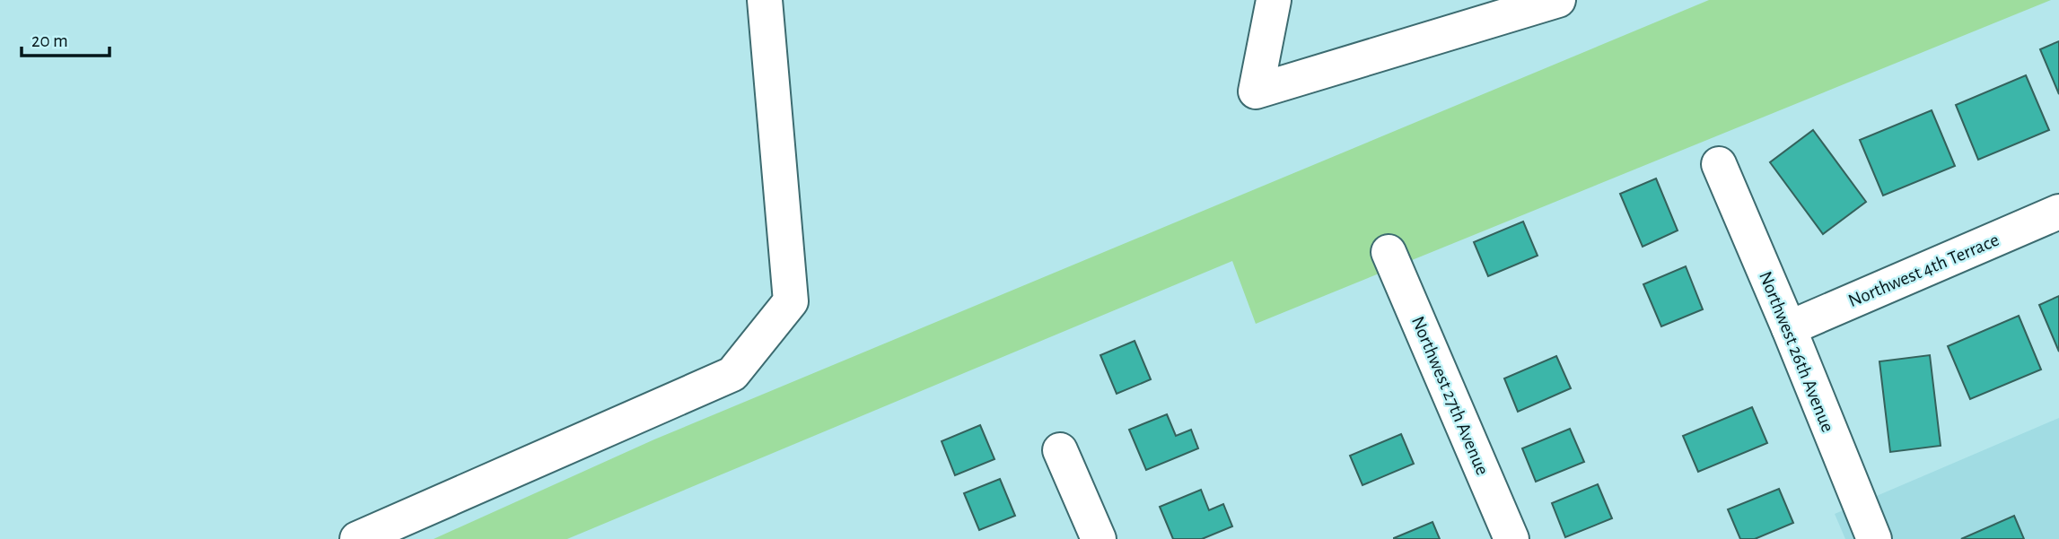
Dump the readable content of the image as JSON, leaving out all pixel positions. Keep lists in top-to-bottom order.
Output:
{
  "streets": {
    "street": ["Northwest 4th Terrace", "Northwest 26th Avenue", "Northwest 27th Avenue"]
  },
  "crossings": [
    ["Northwest 4th Terrace", "Northwest 26th Avenue"]
  ],
  "scale_bar": "20 m"
}
